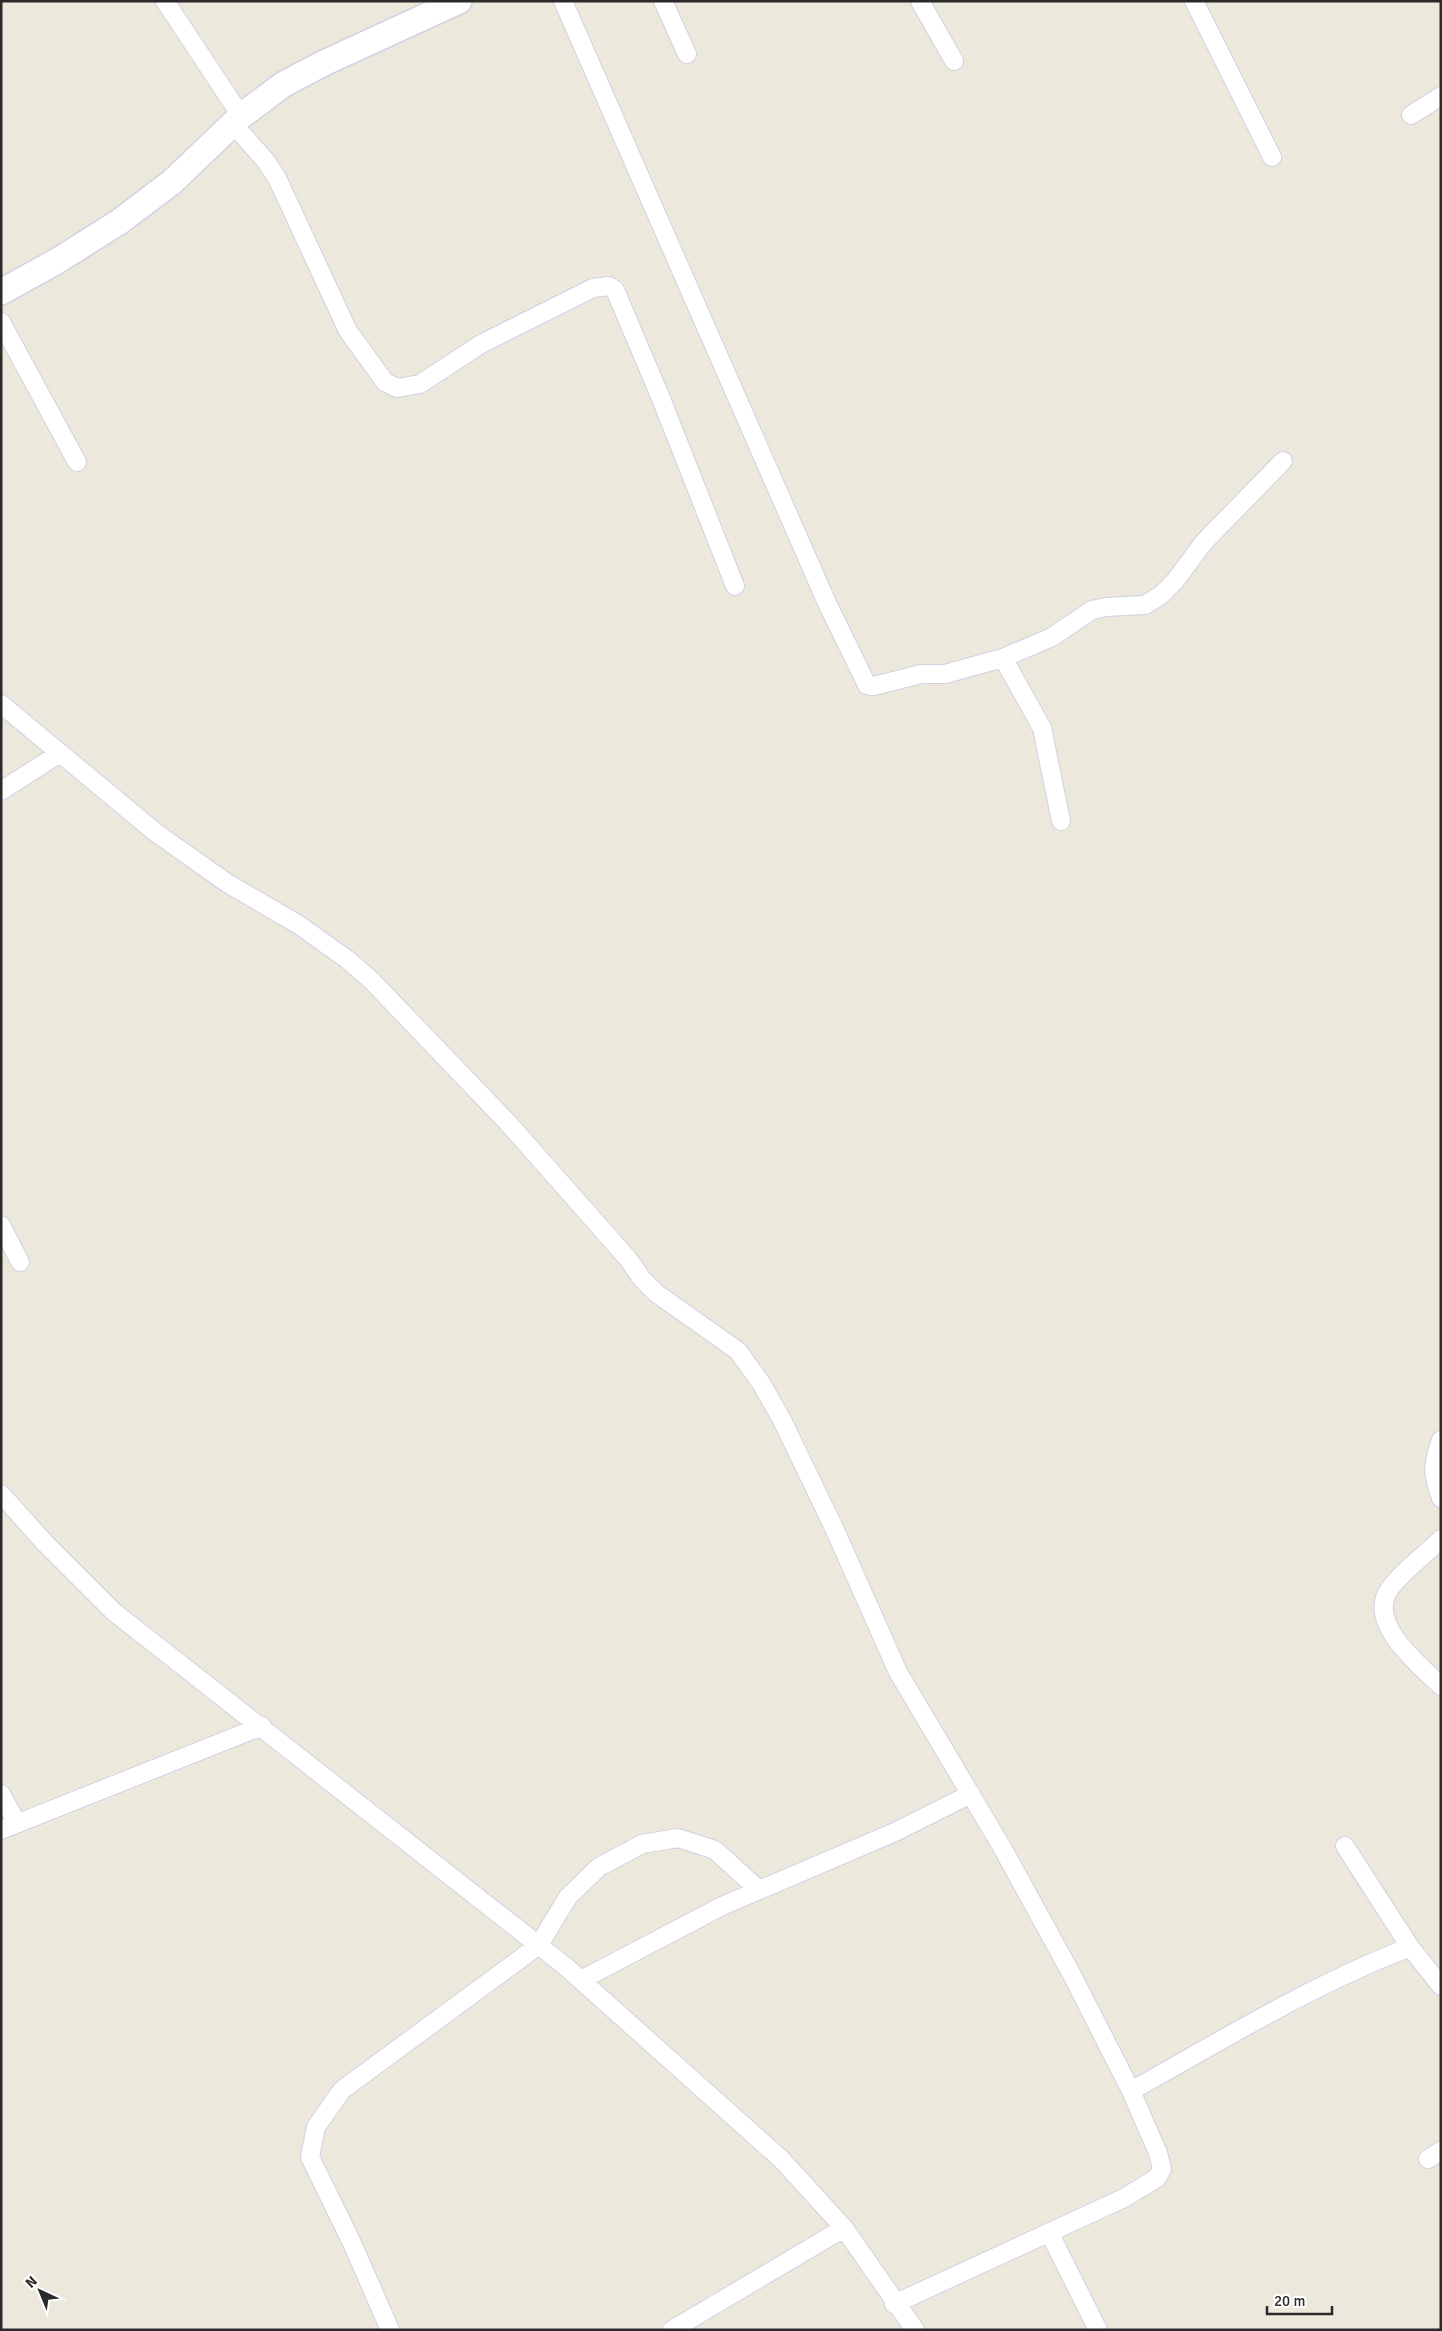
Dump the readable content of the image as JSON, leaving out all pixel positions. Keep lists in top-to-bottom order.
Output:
{
  "scale_bar": "20 m",
  "north": "top left"
}
